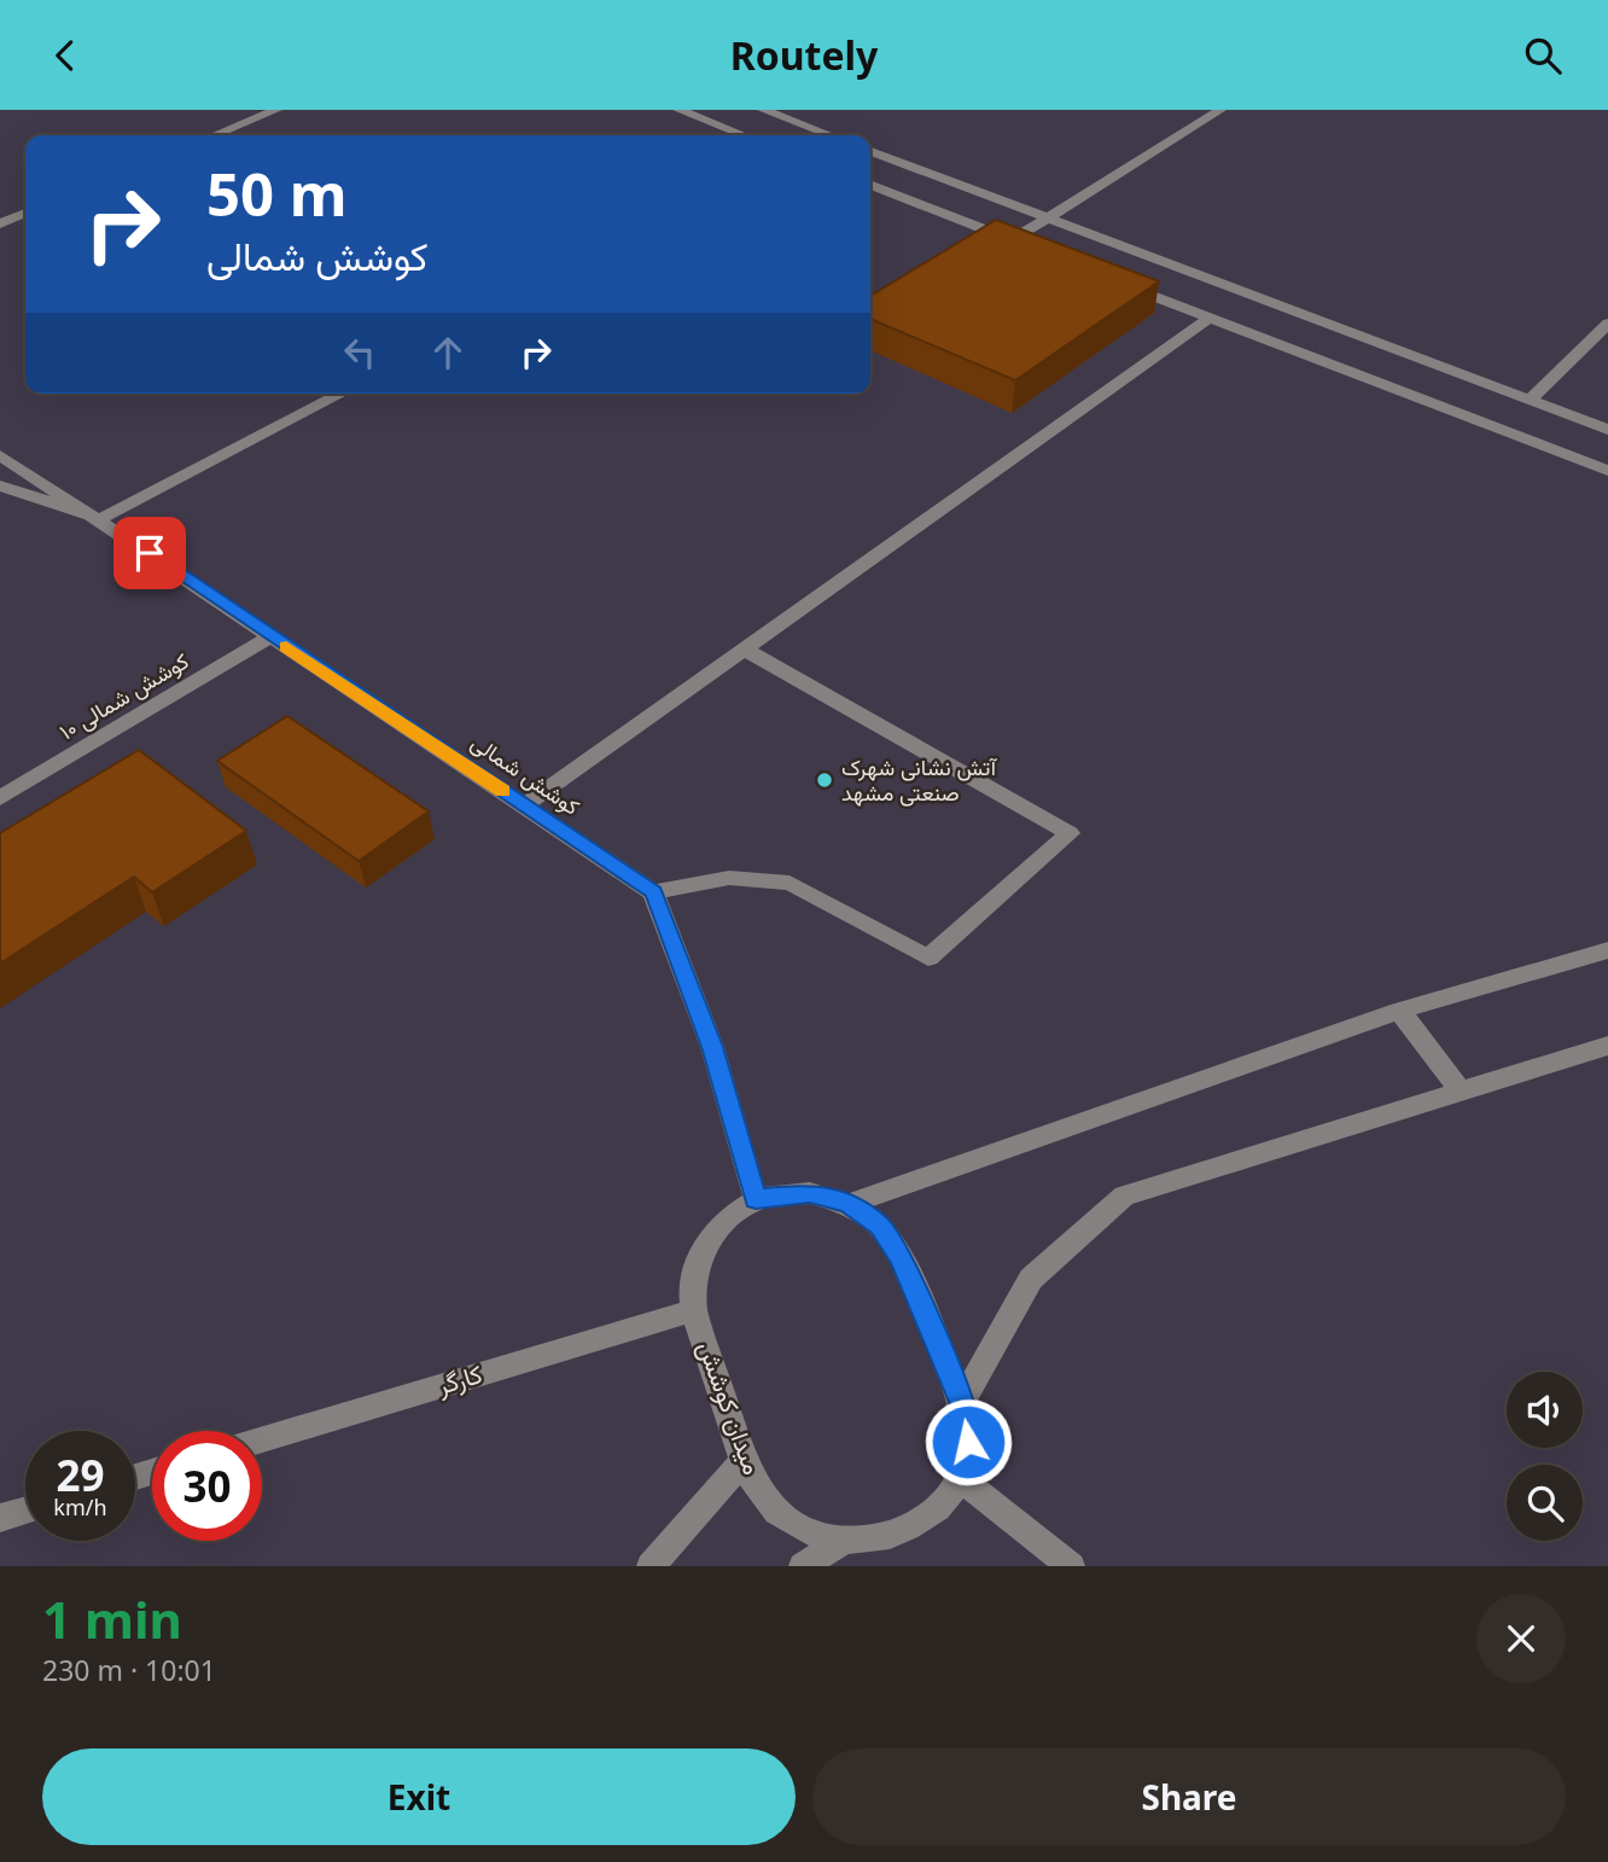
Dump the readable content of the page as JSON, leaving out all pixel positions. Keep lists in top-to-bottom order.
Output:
{
  "streets": {
    "street": [
      "کوشش شمالی ۱۰",
      "کوشش شمالی",
      "کارگر",
      "میدان کوشش"
    ]
  },
  "crossings": [
    ["کوشش شمالی ۱۰", "کوشش شمالی"],
    ["کارگر", "میدان کوشش"]
  ],
  "places": ["آتش نشانی شهرک صنعتی مشهد"],
  "page": {
    "header": "Routely",
    "turn": ["50 m", "کوشش شمالی"],
    "speed": "29 km/h",
    "limit": "30",
    "heading": ["1 min", "230 m · 10:01"],
    "buttons": ["Exit", "Share"]
  }
}
